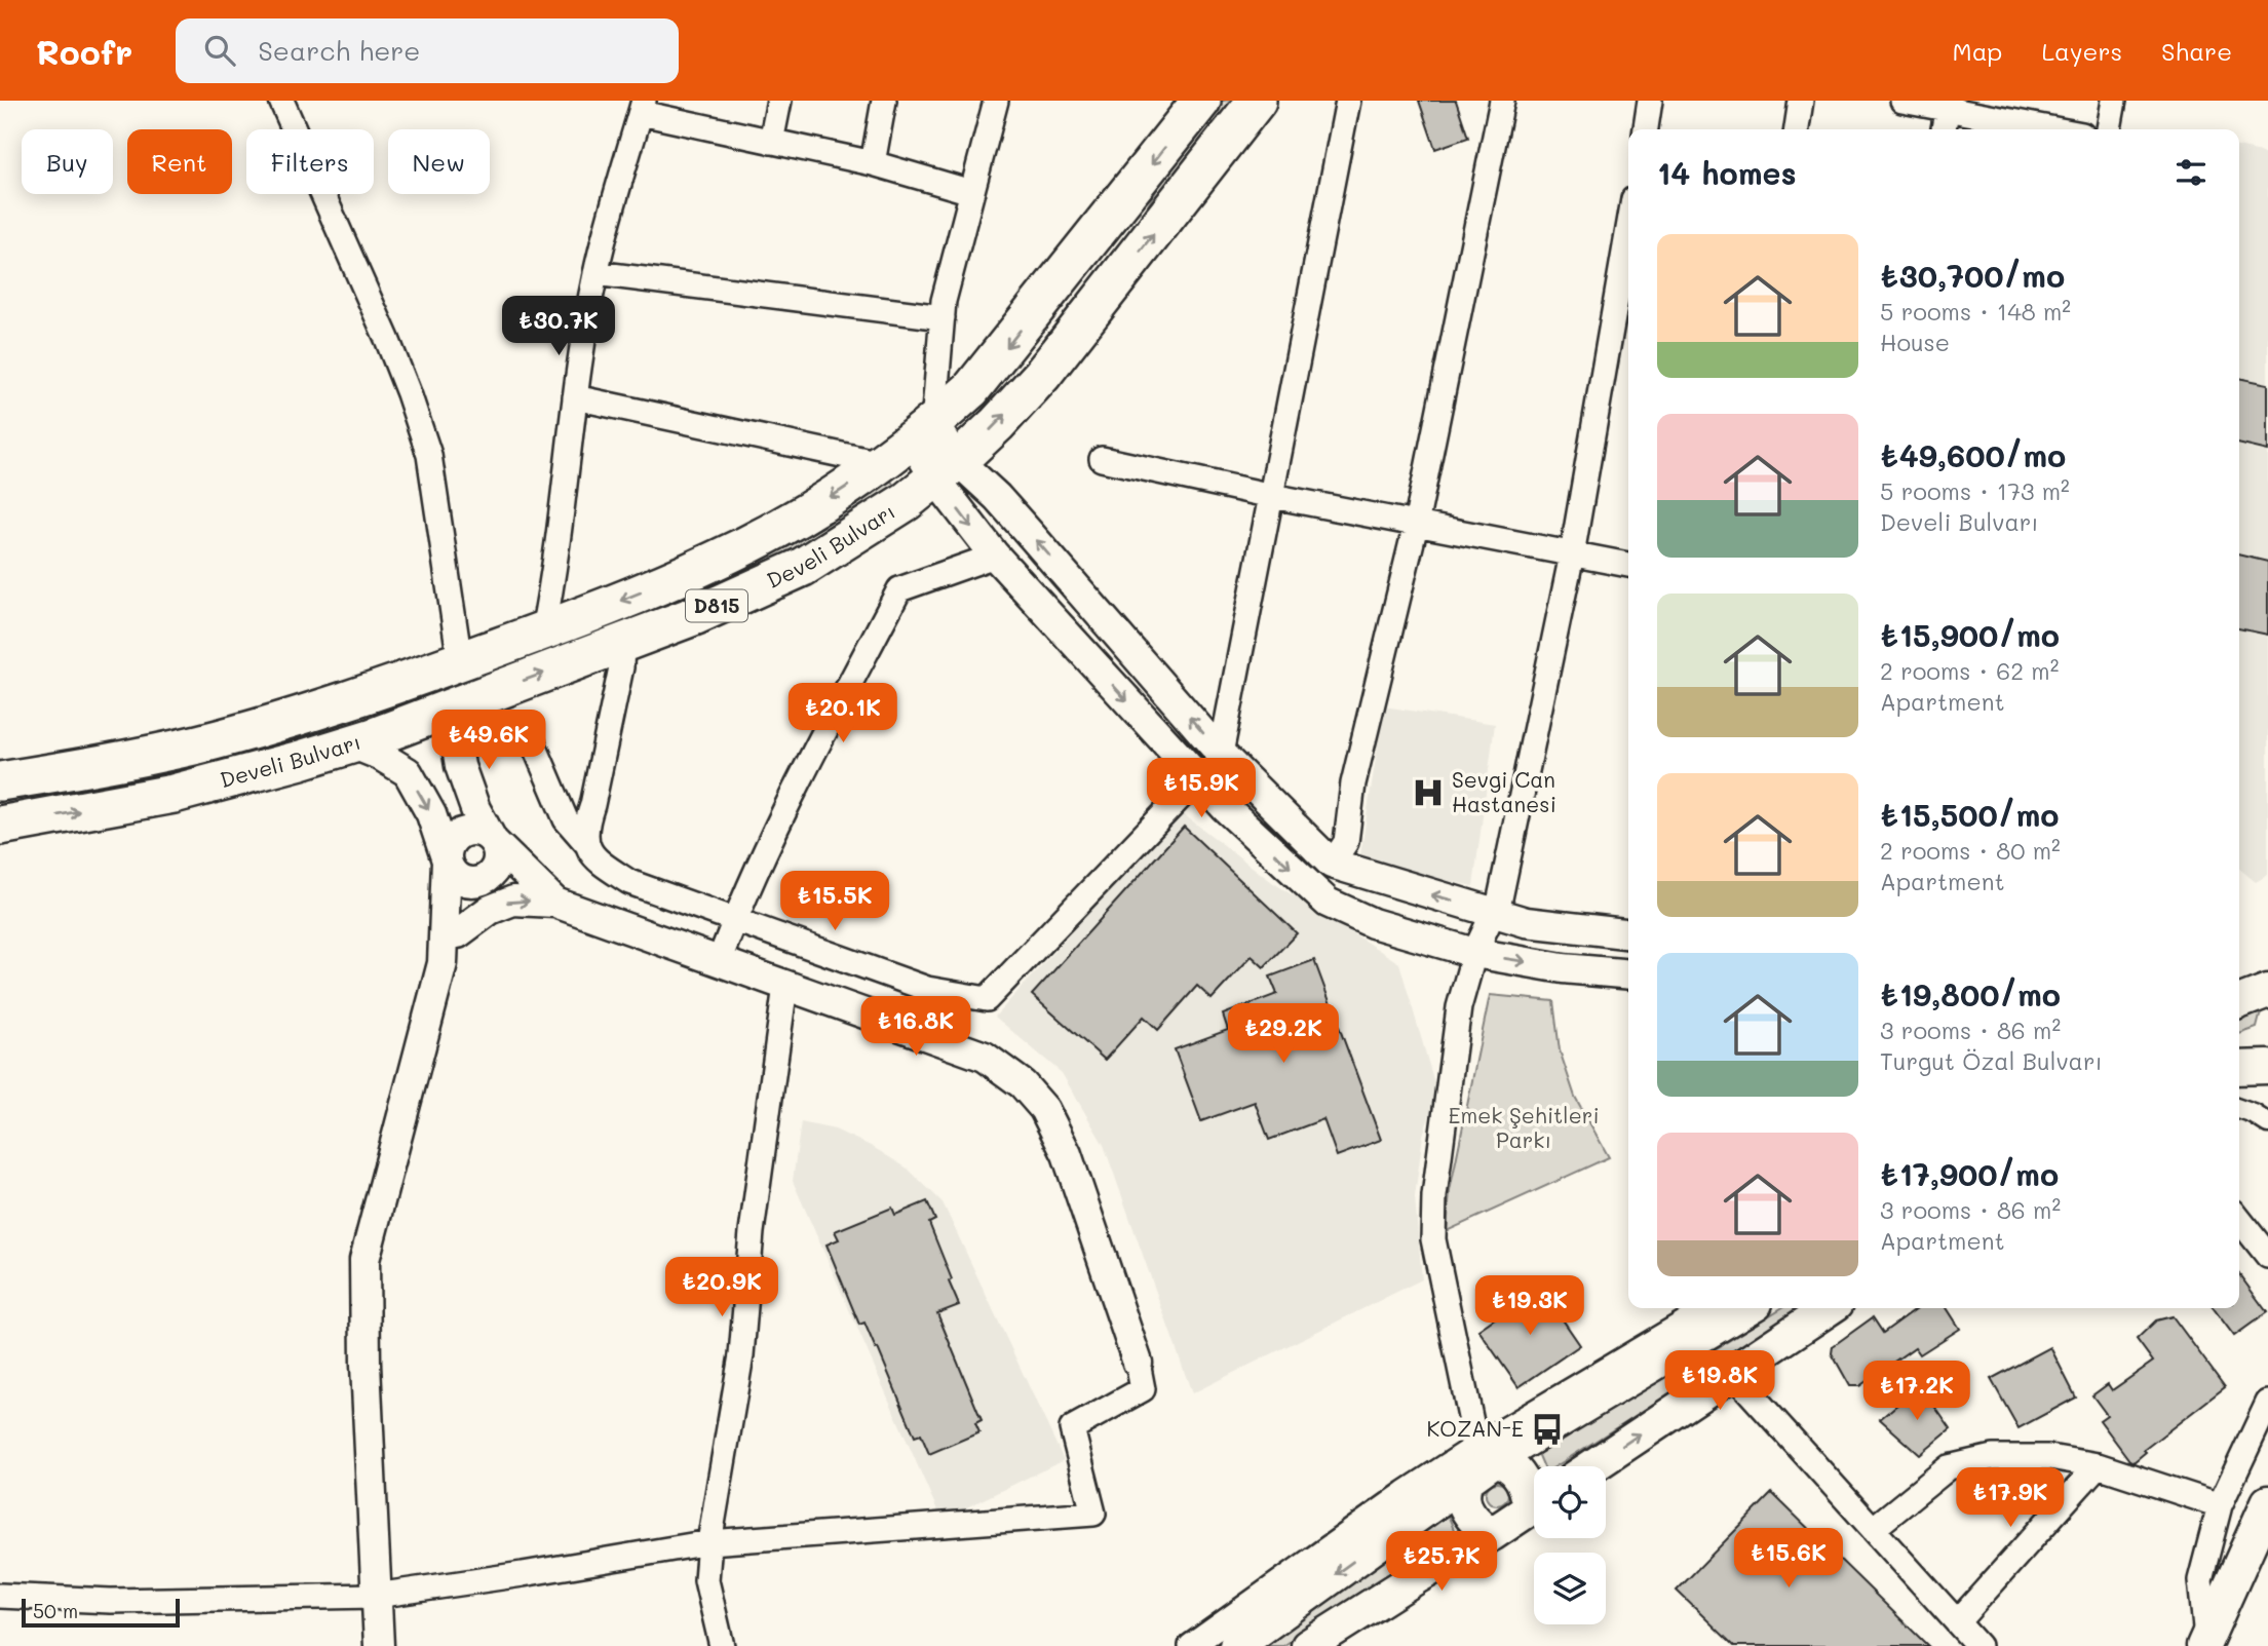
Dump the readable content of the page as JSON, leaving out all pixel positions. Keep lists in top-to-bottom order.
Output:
{
  "streets": {
    "highway": ["Develi Bulvarı", "D815"]
  },
  "parks": ["Emek Şehitleri Parkı"],
  "places": {
    "hospital": ["Sevgi Can Hastanesi"],
    "bus stop": ["KOZAN-E"]
  },
  "scale_bar": "50 m",
  "page": {
    "header": "Roofr",
    "search": "Search here",
    "nav": ["Map", "Layers", "Share"],
    "chip": [
      "Buy",
      "Rent",
      "Filters",
      "New"
    ],
    "heading": "14 homes",
    "list": [
      {
        "name": "₺30,700/mo",
        "note": "5 rooms · 148 m² · House"
      },
      {
        "name": "₺49,600/mo",
        "note": "5 rooms · 173 m² · Develi Bulvarı"
      },
      {
        "name": "₺15,900/mo",
        "note": "2 rooms · 62 m² · Apartment"
      },
      {
        "name": "₺15,500/mo",
        "note": "2 rooms · 80 m² · Apartment"
      },
      {
        "name": "₺19,800/mo",
        "note": "3 rooms · 86 m² · Turgut Özal Bulvarı"
      },
      {
        "name": "₺17,900/mo",
        "note": "3 rooms · 86 m² · Apartment"
      }
    ],
    "price": [
      "₺30.7K",
      "₺20.1K",
      "₺49.6K",
      "₺15.9K",
      "₺15.5K",
      "₺16.8K",
      "₺29.2K",
      "₺20.9K",
      "₺19.3K",
      "₺19.8K",
      "₺17.2K",
      "₺17.9K",
      "₺15.6K",
      "₺25.7K"
    ],
    "scale": "50 m"
  }
}
